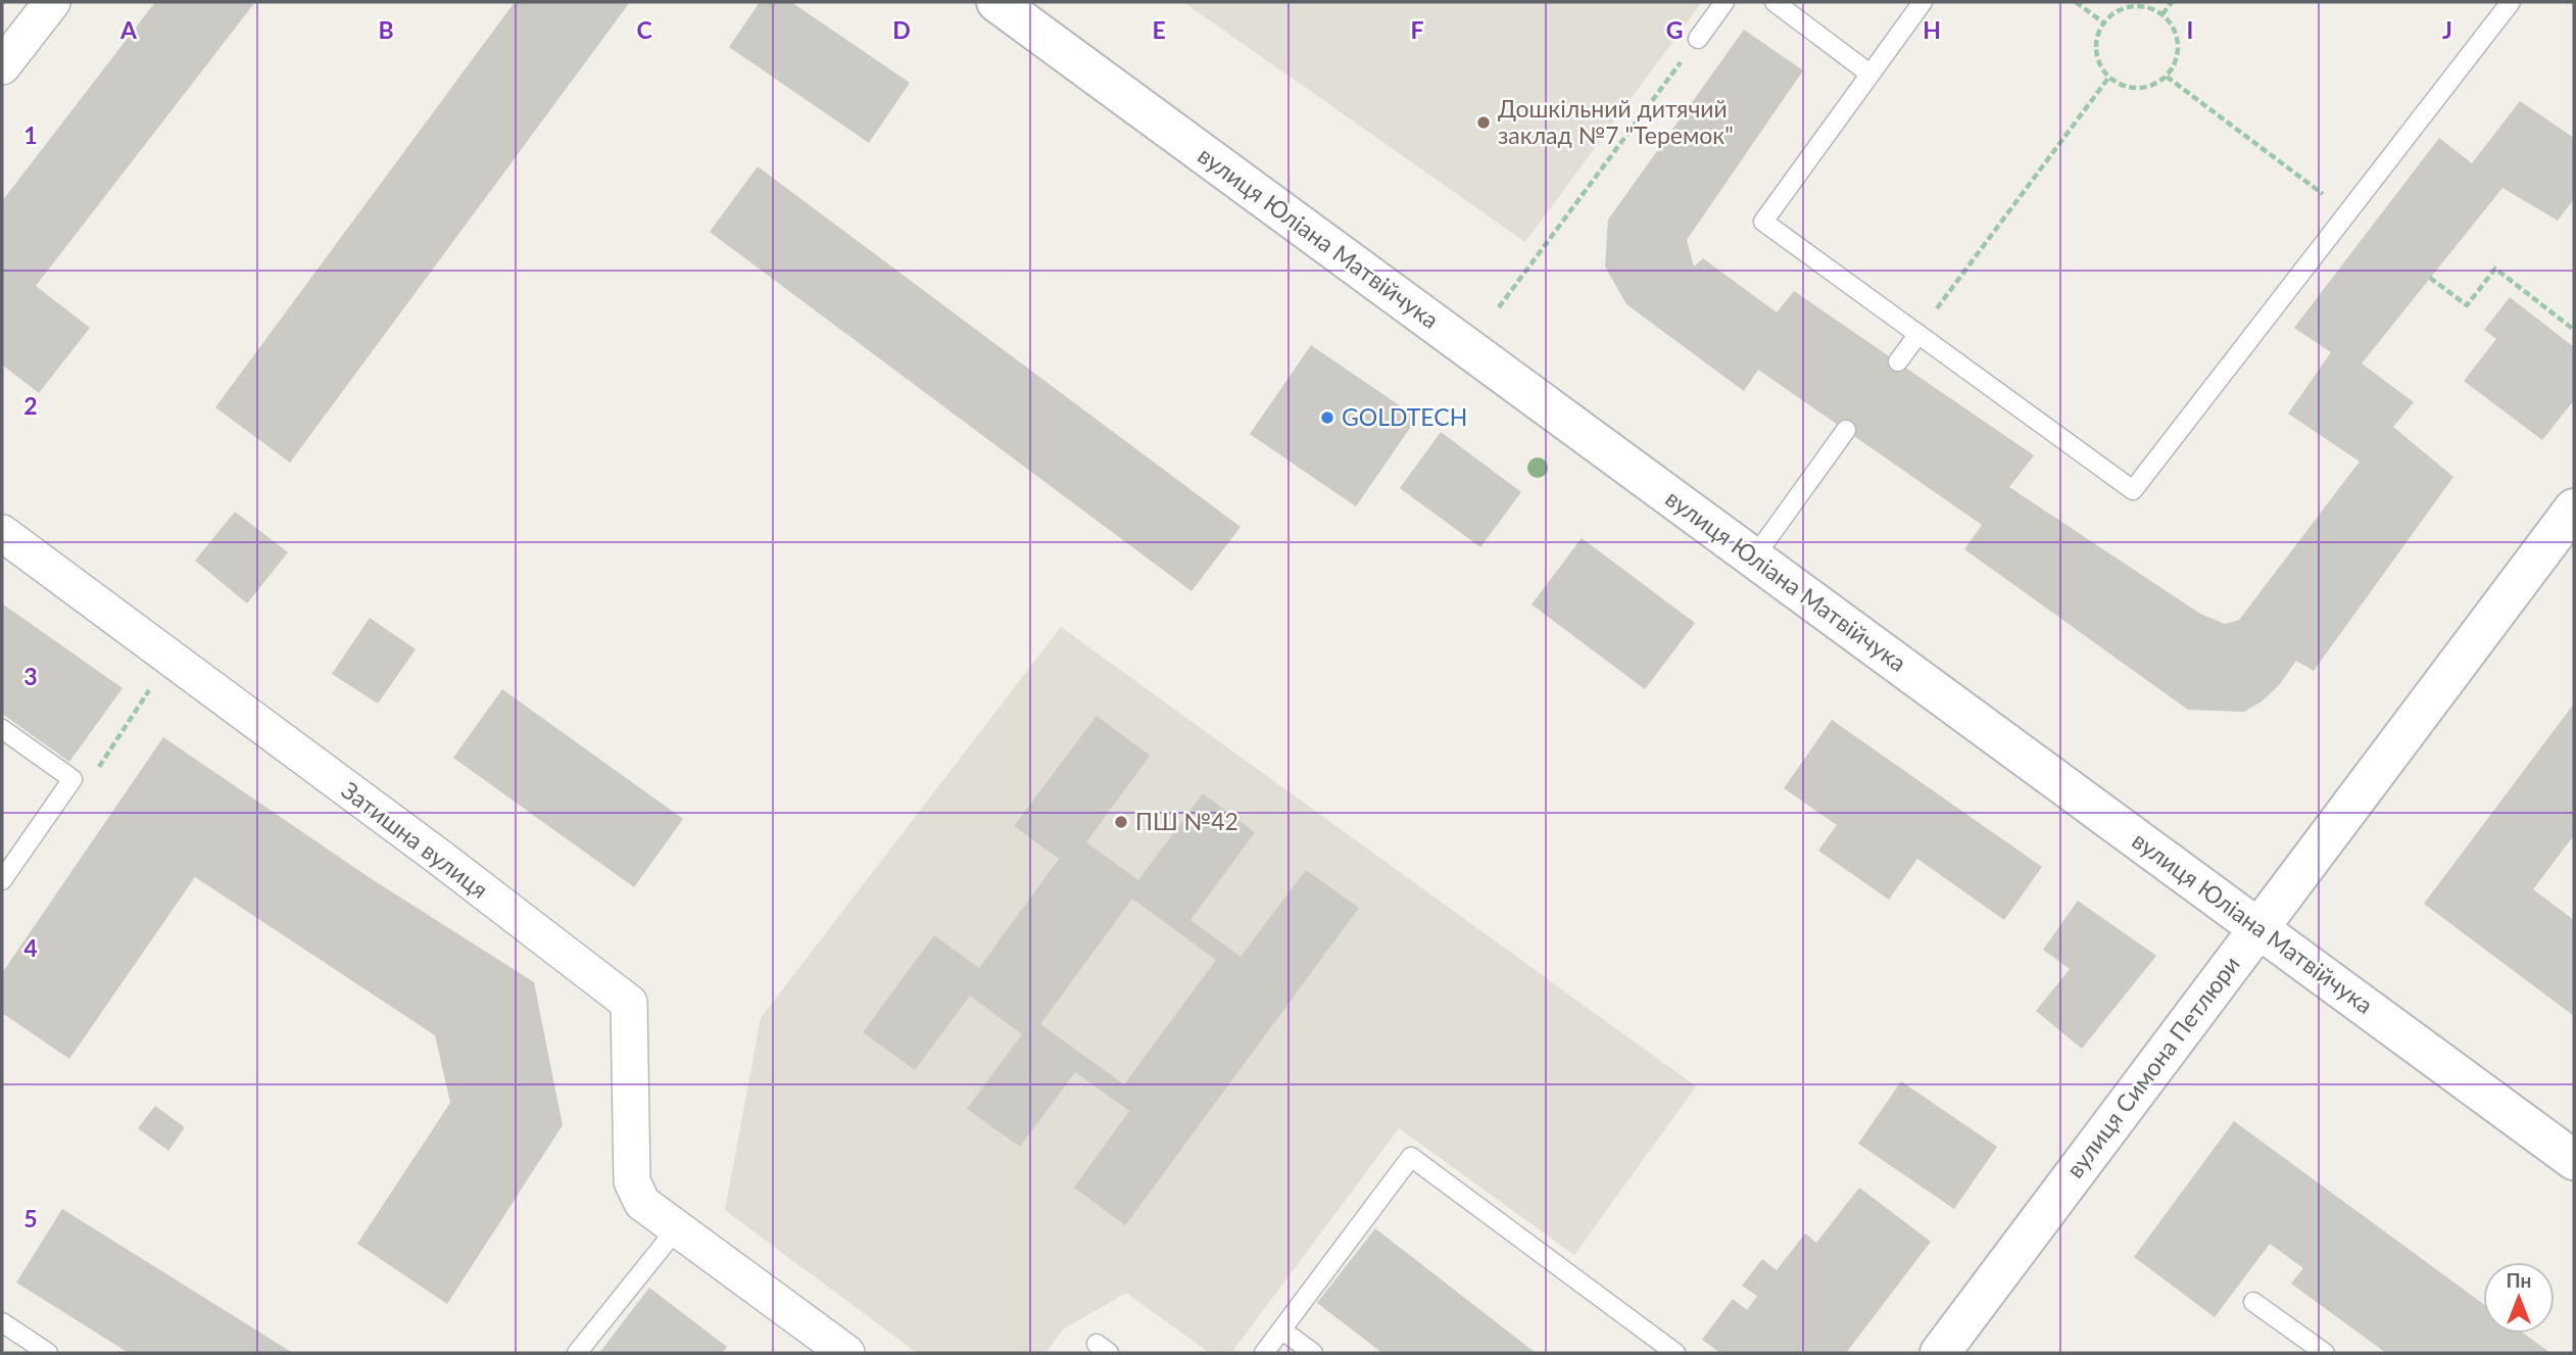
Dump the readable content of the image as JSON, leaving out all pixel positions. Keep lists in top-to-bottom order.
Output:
{
  "streets": {
    "street": ["вулиця Юліана Матвійчука", "Затишна вулиця", "вулиця Симона Петлюри"]
  },
  "crossings": [
    ["вулиця Юліана Матвійчука", "вулиця Симона Петлюри"]
  ],
  "places": ["Дошкільний дитячий заклад №7 \"Теремок\"", "GOLDTECH", "ПШ №42"],
  "north": "top",
  "grid": {
    "columns": [
      "A",
      "B",
      "C",
      "D",
      "E",
      "F",
      "G",
      "H",
      "I",
      "J"
    ],
    "rows": [
      "1",
      "2",
      "3",
      "4",
      "5"
    ]
  }
}
